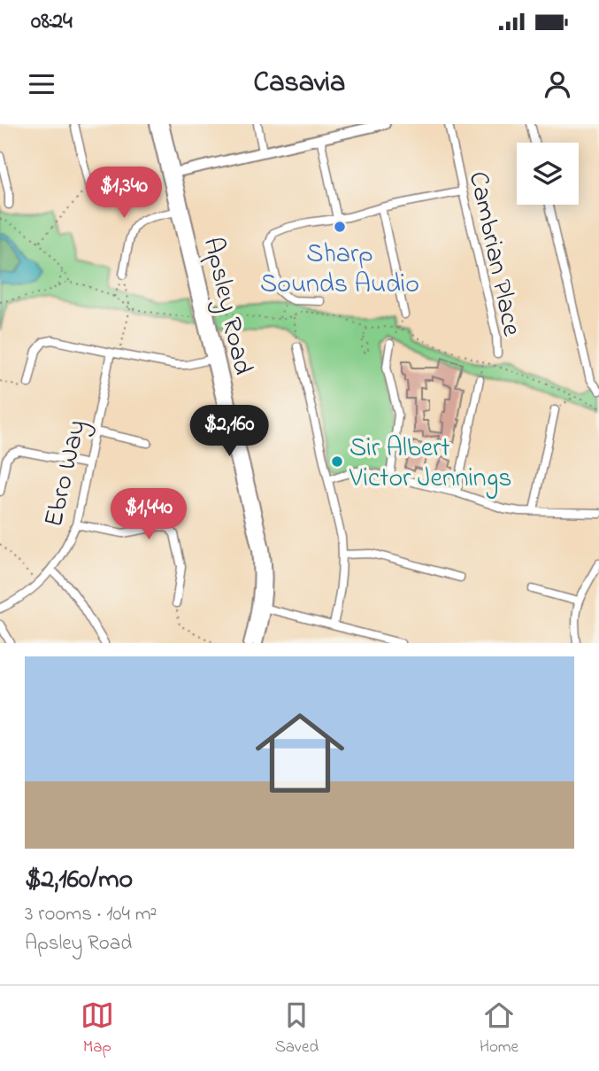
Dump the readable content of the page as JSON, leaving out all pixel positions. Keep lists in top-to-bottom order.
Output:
{
  "streets": {
    "main road": ["Apsley Road"],
    "street": ["Cambrian Place", "Ebro Way"]
  },
  "places": ["Sharp Sounds Audio", "Sir Albert Victor Jennings"],
  "page": {
    "status": "08:24",
    "header": "Casavia",
    "price": ["$1,340", "$2,160", "$1,440"],
    "list": [
      {
        "name": "$2,160/mo",
        "note": "3 rooms · 104 m² · Apsley Road"
      }
    ],
    "tabs": ["Map", "Saved", "Home"]
  }
}
